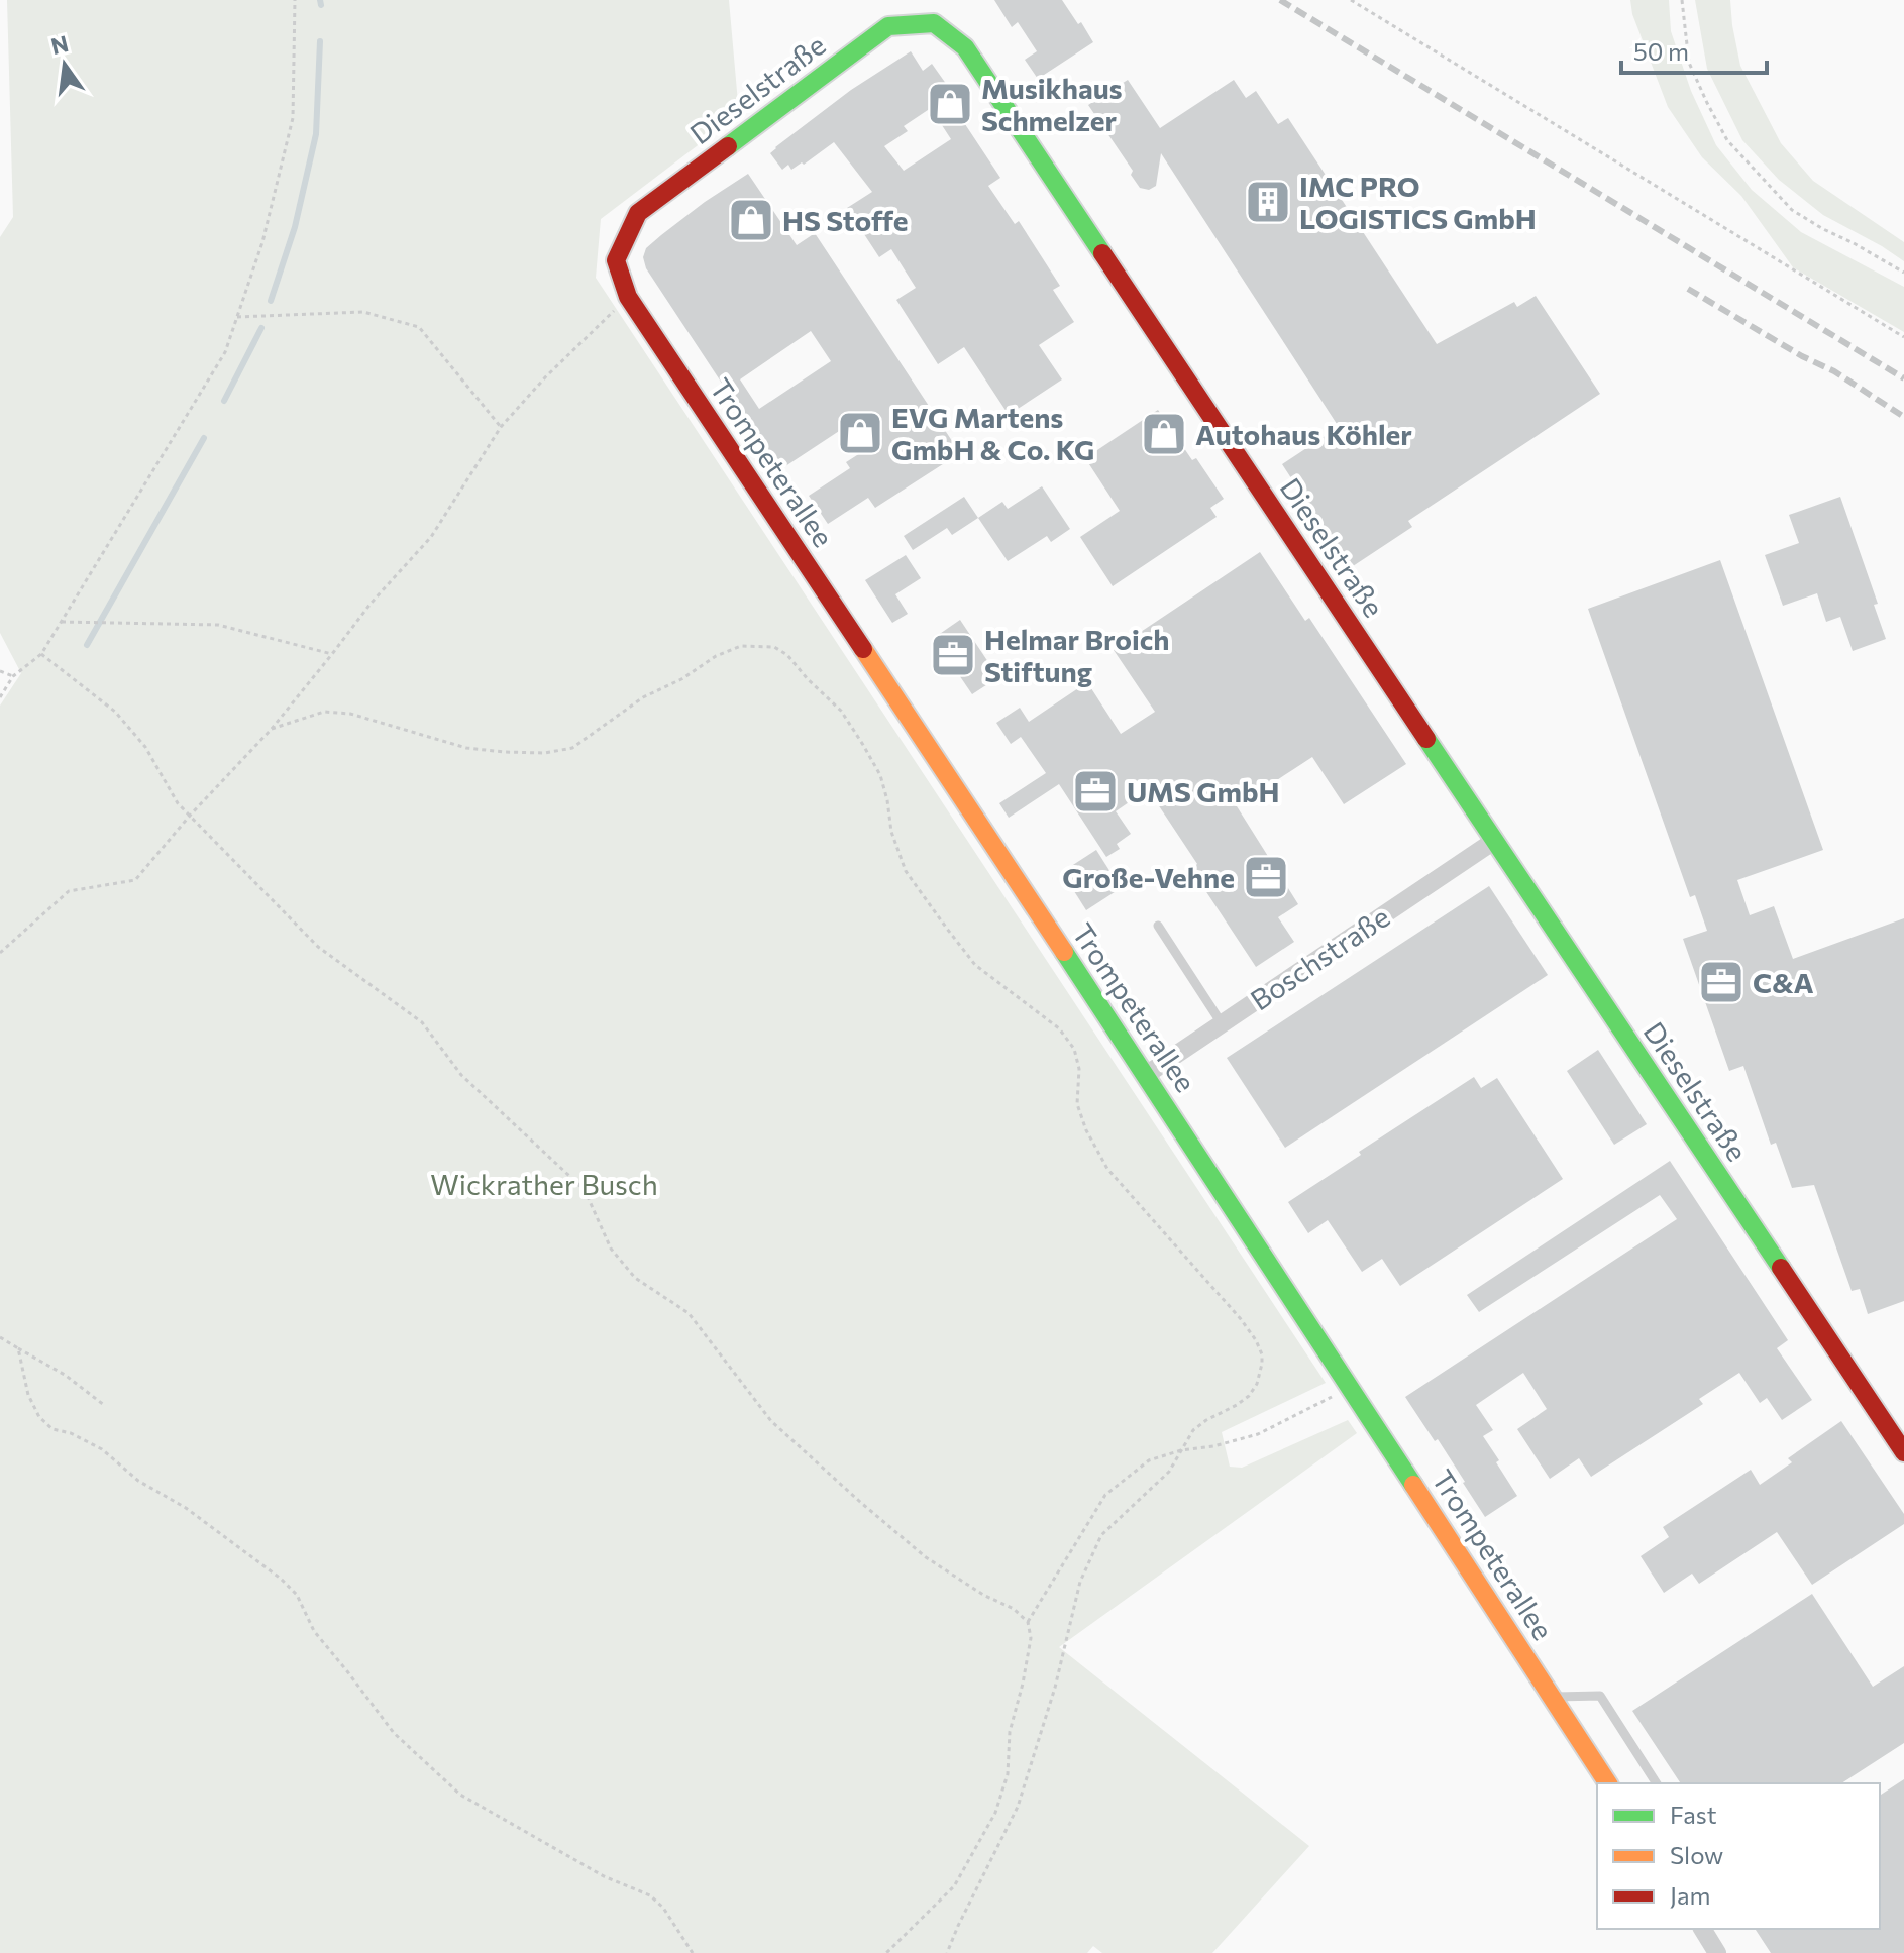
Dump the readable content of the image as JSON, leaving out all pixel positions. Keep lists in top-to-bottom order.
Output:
{
  "streets": {
    "street": ["Dieselstraße", "Trompeterallee", "Boschstraße"]
  },
  "crossings": [
    ["Dieselstraße", "Trompeterallee"],
    ["Dieselstraße", "Boschstraße"],
    ["Trompeterallee", "Boschstraße"]
  ],
  "parks": ["Wickrather Busch"],
  "places": {
    "shop": [
      "Musikhaus Schmelzer",
      "HS Stoffe",
      "EVG Martens GmbH & Co. KG",
      "Autohaus Köhler"
    ],
    "building": ["IMC PRO LOGISTICS GmbH"],
    "office": [
      "Helmar Broich Stiftung",
      "UMS GmbH",
      "Große-Vehne",
      "C&A"
    ]
  },
  "legend": ["Fast", "Slow", "Jam"],
  "scale_bar": "50 m",
  "north": "top"
}
